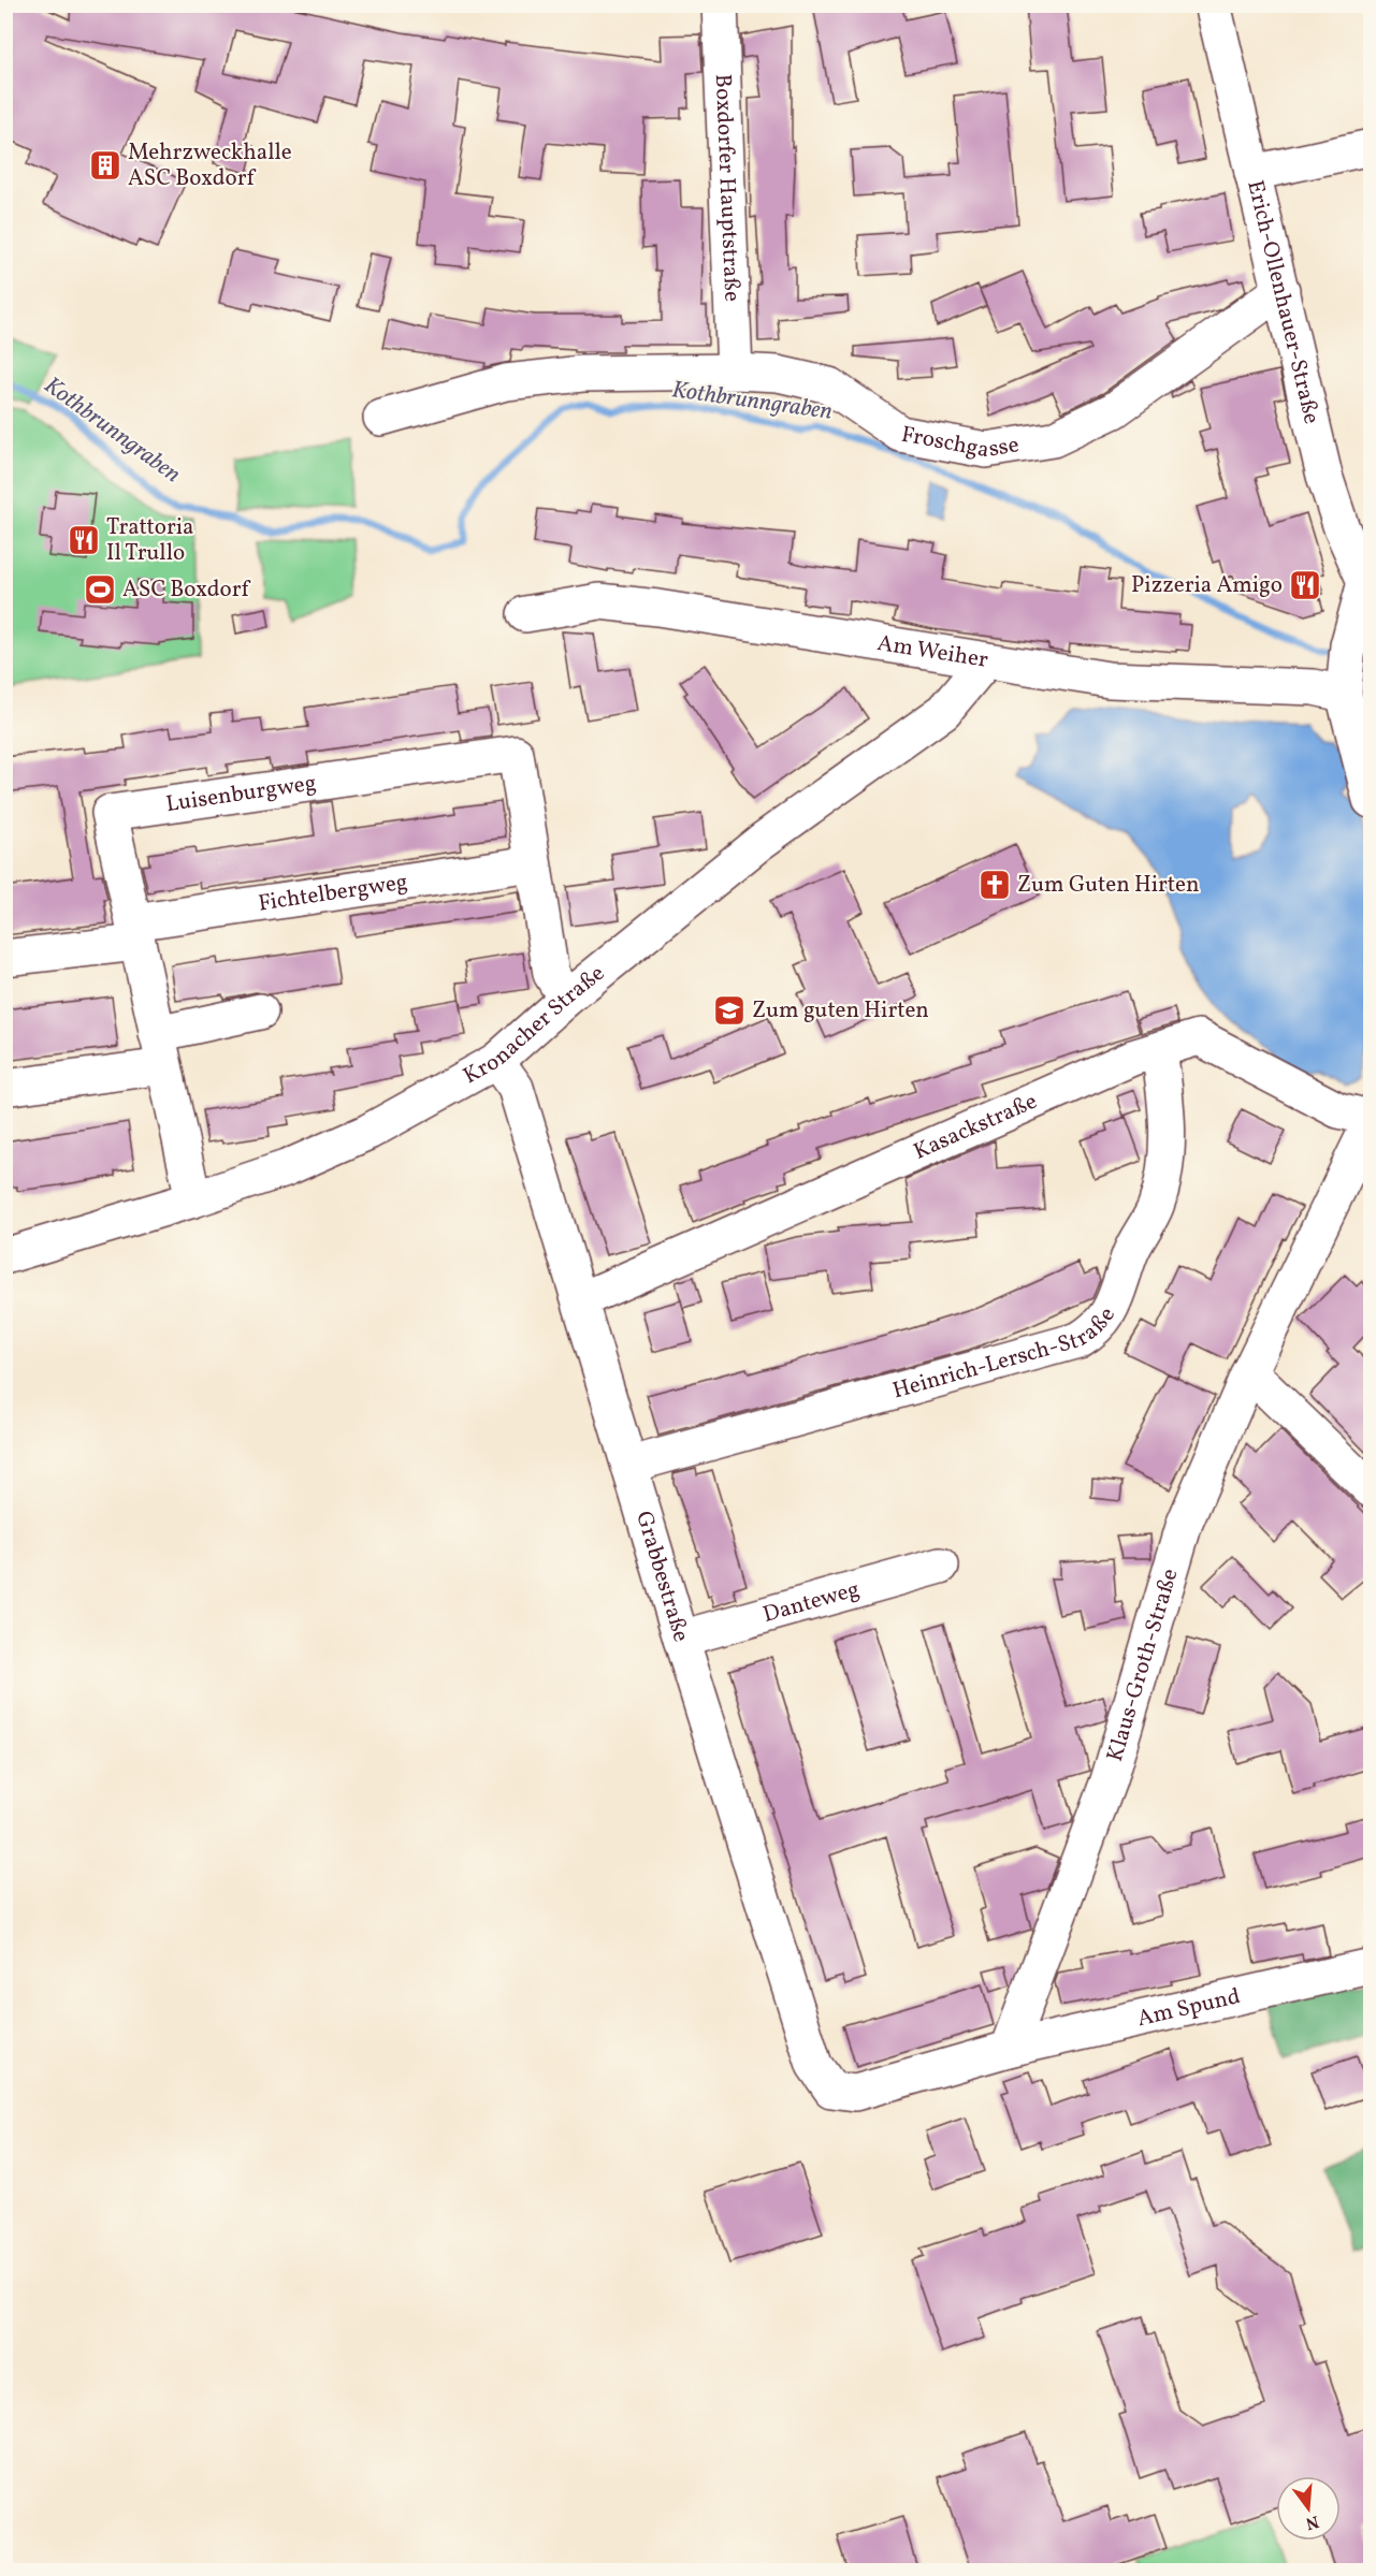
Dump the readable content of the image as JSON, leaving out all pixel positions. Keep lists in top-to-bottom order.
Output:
{
  "streets": {
    "street": [
      "Boxdorfer Hauptstraße",
      "Erich-Ollenhauer-Straße",
      "Froschgasse",
      "Am Weiher",
      "Luisenburgweg",
      "Fichtelbergweg",
      "Kronacher Straße",
      "Kasackstraße",
      "Heinrich-Lersch-Straße",
      "Grabbestraße",
      "Danteweg",
      "Klaus-Groth-Straße",
      "Am Spund"
    ]
  },
  "crossings": [
    ["Boxdorfer Hauptstraße", "Froschgasse"],
    ["Erich-Ollenhauer-Straße", "Froschgasse"],
    ["Am Weiher", "Kronacher Straße"],
    ["Luisenburgweg", "Fichtelbergweg"],
    ["Luisenburgweg", "Kronacher Straße"],
    ["Kronacher Straße", "Grabbestraße"],
    ["Kasackstraße", "Heinrich-Lersch-Straße"],
    ["Kasackstraße", "Grabbestraße"],
    ["Kasackstraße", "Klaus-Groth-Straße"],
    ["Heinrich-Lersch-Straße", "Grabbestraße"],
    ["Grabbestraße", "Danteweg"],
    ["Grabbestraße", "Klaus-Groth-Straße"],
    ["Grabbestraße", "Am Spund"],
    ["Klaus-Groth-Straße", "Am Spund"]
  ],
  "water": ["Kothbrunngraben"],
  "places": {
    "building": ["Mehrzweckhalle ASC Boxdorf"],
    "restaurant": ["Trattoria Il Trullo", "Pizzeria Amigo"],
    "sports": ["ASC Boxdorf"],
    "church": ["Zum Guten Hirten"],
    "school or university": ["Zum guten Hirten"]
  },
  "north": "bottom"
}
